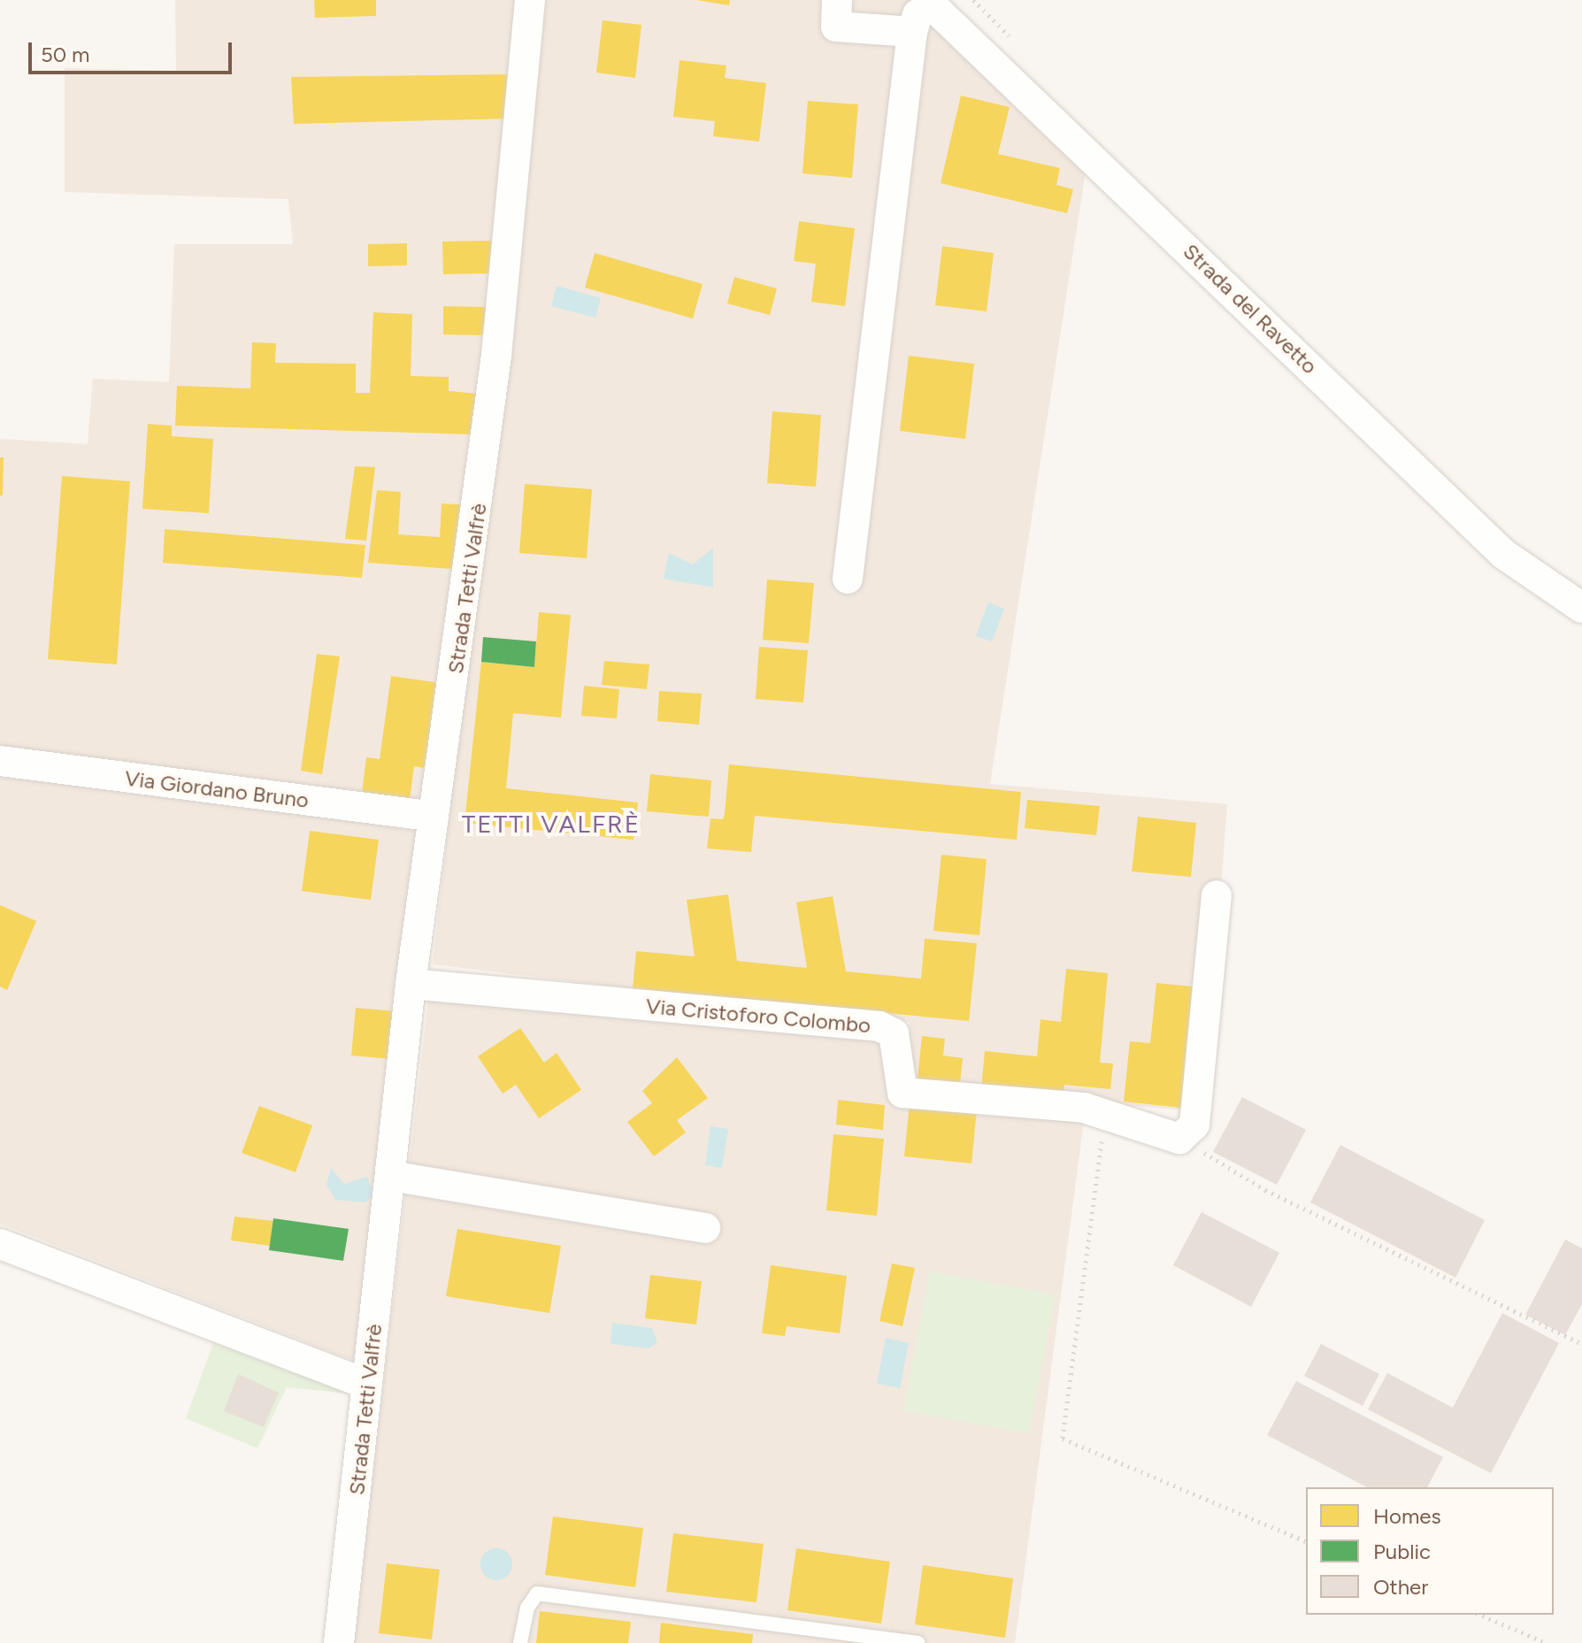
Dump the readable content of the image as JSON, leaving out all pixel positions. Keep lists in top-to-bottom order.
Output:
{
  "streets": {
    "street": [
      "Strada del Ravetto",
      "Strada Tetti Valfrè",
      "Via Giordano Bruno",
      "Via Cristoforo Colombo"
    ]
  },
  "crossings": [
    ["Strada Tetti Valfrè", "Via Giordano Bruno"],
    ["Strada Tetti Valfrè", "Via Cristoforo Colombo"]
  ],
  "districts": ["TETTI VALFRÈ"],
  "legend": ["Homes", "Public", "Other"],
  "scale_bar": "50 m"
}
